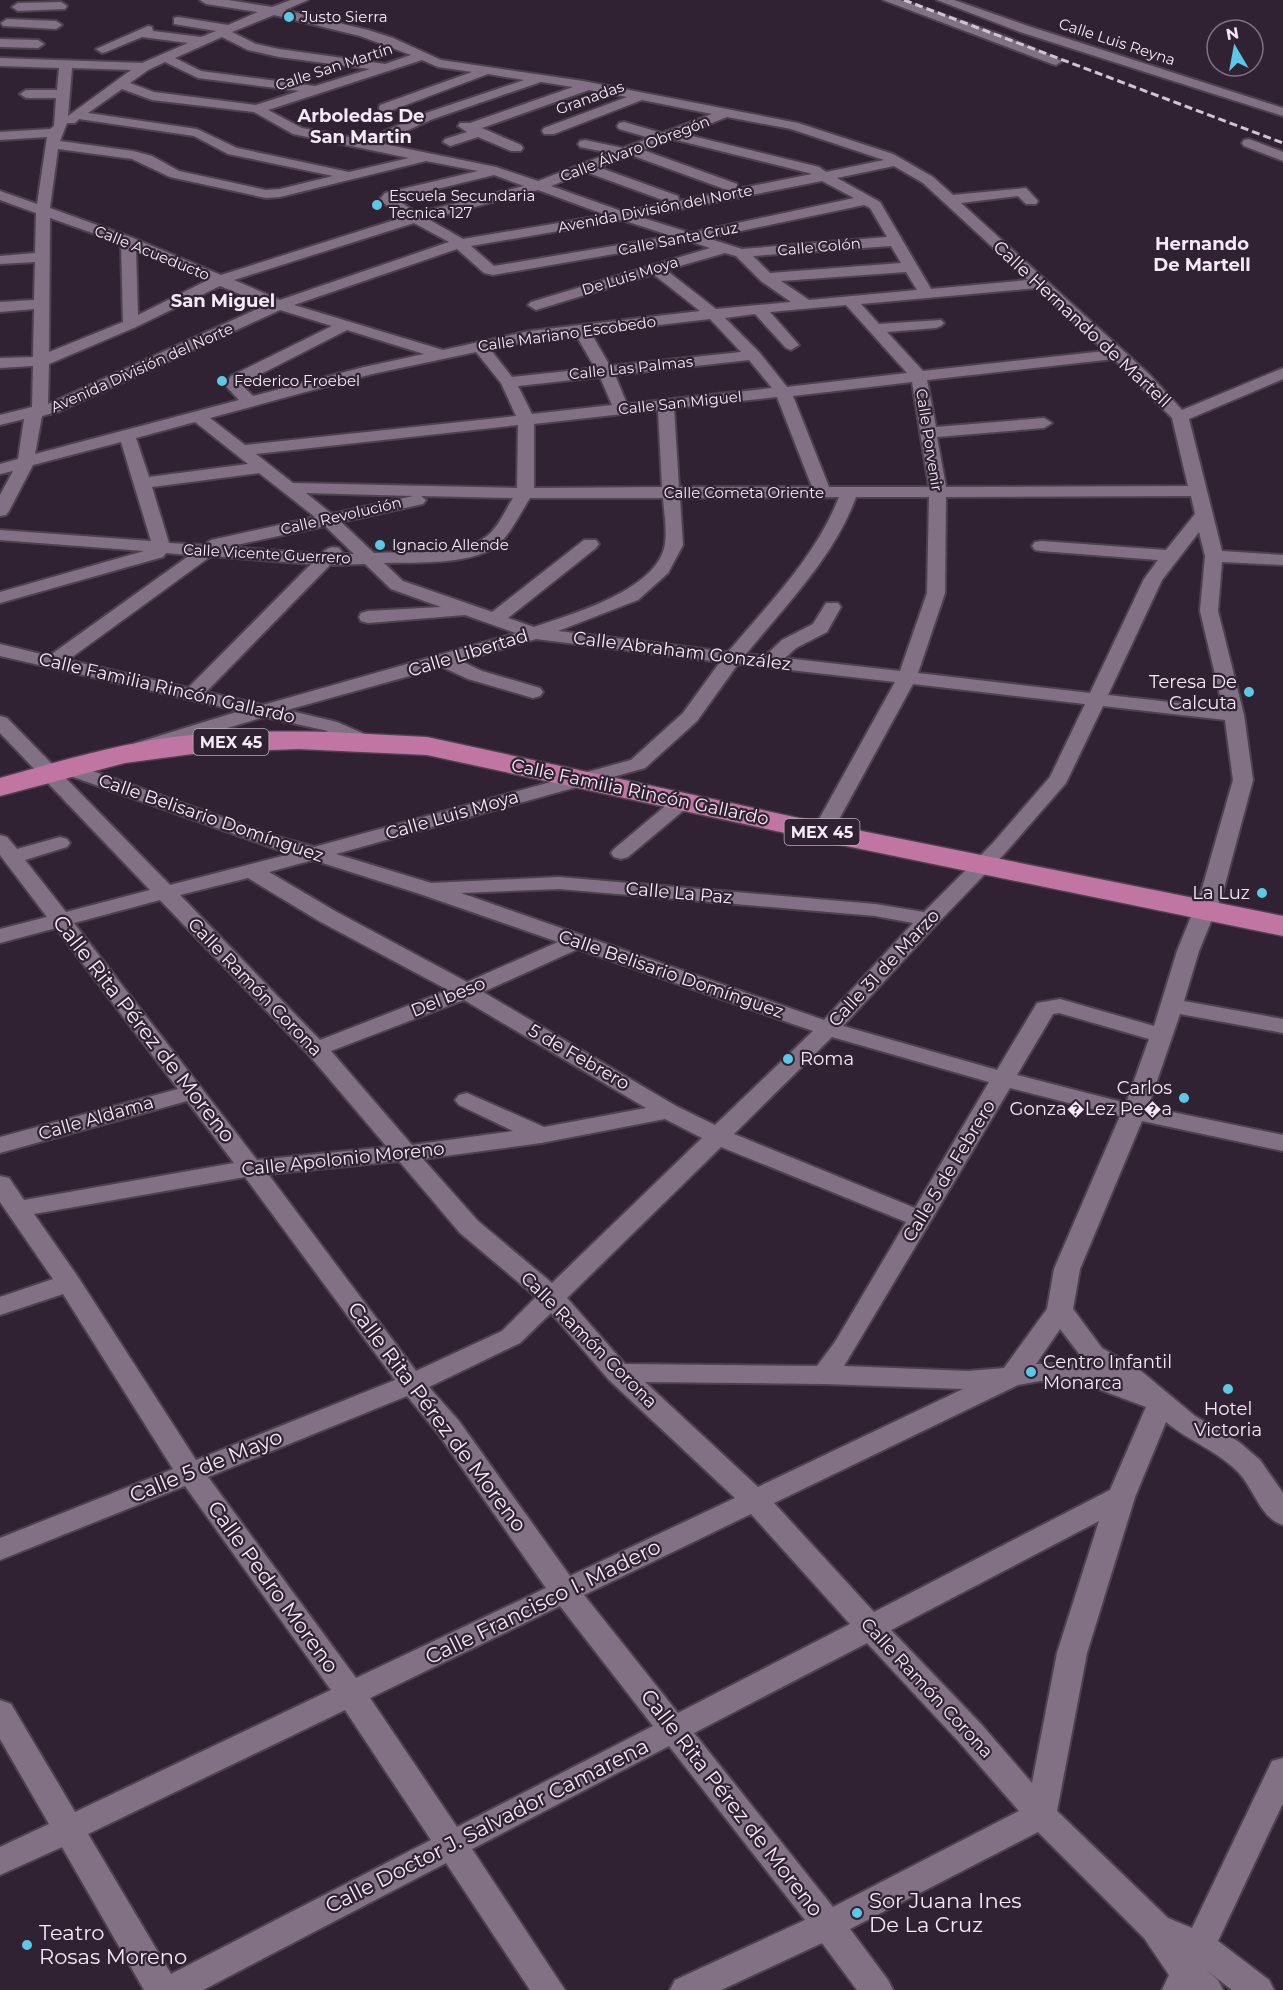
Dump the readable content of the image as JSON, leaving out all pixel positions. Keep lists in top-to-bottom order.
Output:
{
  "streets": {
    "highway": ["Calle Familia Rincón Gallardo", "MEX 45"],
    "street": [
      "Calle Luis Reyna",
      "Calle San Martín",
      "Granadas",
      "Calle Álvaro Obregón",
      "Avenida División del Norte",
      "Calle Santa Cruz",
      "Calle Colón",
      "Calle Acueducto",
      "De Luis Moya",
      "Calle Hernando de Martell",
      "Calle Mariano Escobedo",
      "Calle Las Palmas",
      "Calle San Miguel",
      "Calle Porvenir",
      "Calle Cometa Oriente",
      "Calle Revolución",
      "Calle Vicente Guerrero",
      "Calle Abraham González",
      "Calle Libertad",
      "Calle Luis Moya",
      "Calle Belisario Domínguez",
      "Calle La Paz",
      "Calle 31 de Marzo",
      "Calle Ramón Corona",
      "Del beso",
      "Calle Rita Pérez de Moreno",
      "5 de Febrero",
      "Calle Aldama",
      "Calle Apolonio Moreno",
      "Calle 5 de Febrero",
      "Calle 5 de Mayo",
      "Calle Pedro Moreno",
      "Calle Francisco I. Madero",
      "Calle Doctor J. Salvador Camarena"
    ]
  },
  "crossings": [
    ["Calle San Martín", "Calle Hernando de Martell"],
    ["Granadas", "Calle Hernando de Martell"],
    ["Calle Álvaro Obregón", "Calle Acueducto"],
    ["Calle Álvaro Obregón", "Calle Hernando de Martell"],
    ["Avenida División del Norte", "Calle Santa Cruz"],
    ["Avenida División del Norte", "Calle Acueducto"],
    ["Avenida División del Norte", "Calle Hernando de Martell"],
    ["Calle Acueducto", "Calle Mariano Escobedo"],
    ["Calle Hernando de Martell", "Calle Mariano Escobedo"],
    ["Calle Hernando de Martell", "Calle San Miguel"],
    ["Calle Hernando de Martell", "Calle Cometa Oriente"],
    ["Calle Hernando de Martell", "Calle Abraham González"],
    ["Calle Hernando de Martell", "Calle Familia Rincón Gallardo"],
    ["Calle Hernando de Martell", "Calle Belisario Domínguez"],
    ["Calle Hernando de Martell", "Calle 31 de Marzo"],
    ["Calle Hernando de Martell", "Calle 5 de Febrero"],
    ["Calle Hernando de Martell", "Calle Francisco I. Madero"],
    ["Calle Mariano Escobedo", "Calle Porvenir"],
    ["Calle Mariano Escobedo", "Calle Abraham González"],
    ["Calle San Miguel", "Calle Porvenir"],
    ["Calle San Miguel", "Calle Abraham González"],
    ["Calle San Miguel", "Calle Libertad"],
    ["Calle Porvenir", "Calle Cometa Oriente"],
    ["Calle Porvenir", "Calle Abraham González"],
    ["Calle Porvenir", "Calle Familia Rincón Gallardo"],
    ["Calle Cometa Oriente", "Calle Revolución"],
    ["Calle Cometa Oriente", "Calle Vicente Guerrero"],
    ["Calle Cometa Oriente", "Calle Abraham González"],
    ["Calle Cometa Oriente", "Calle Libertad"],
    ["Calle Cometa Oriente", "Calle Luis Moya"],
    ["Calle Revolución", "Calle Vicente Guerrero"],
    ["Calle Revolución", "Calle Abraham González"],
    ["Calle Revolución", "Calle Familia Rincón Gallardo"],
    ["Calle Vicente Guerrero", "Calle Abraham González"],
    ["Calle Abraham González", "Calle Libertad"],
    ["Calle Abraham González", "Calle Luis Moya"],
    ["Calle Abraham González", "Calle 31 de Marzo"],
    ["Calle Libertad", "Calle Familia Rincón Gallardo"],
    ["Calle Libertad", "MEX 45"],
    ["Calle Familia Rincón Gallardo", "MEX 45"],
    ["Calle Familia Rincón Gallardo", "Calle Luis Moya"],
    ["Calle Familia Rincón Gallardo", "Calle 31 de Marzo"],
    ["MEX 45", "Calle Belisario Domínguez"],
    ["MEX 45", "Calle Ramón Corona"],
    ["Calle Luis Moya", "Calle Belisario Domínguez"],
    ["Calle Luis Moya", "Calle Ramón Corona"],
    ["Calle Luis Moya", "Calle Rita Pérez de Moreno"],
    ["Calle Luis Moya", "5 de Febrero"],
    ["Calle Belisario Domínguez", "Calle La Paz"],
    ["Calle Belisario Domínguez", "Calle 31 de Marzo"],
    ["Calle Belisario Domínguez", "Calle Ramón Corona"],
    ["Calle Belisario Domínguez", "Del beso"],
    ["Calle Belisario Domínguez", "Calle 5 de Febrero"],
    ["Calle La Paz", "Calle 31 de Marzo"],
    ["Calle 31 de Marzo", "Calle Ramón Corona"],
    ["Calle 31 de Marzo", "Calle Rita Pérez de Moreno"],
    ["Calle 31 de Marzo", "5 de Febrero"],
    ["Calle 31 de Marzo", "Calle 5 de Mayo"],
    ["Calle Ramón Corona", "Del beso"],
    ["Calle Ramón Corona", "Calle Apolonio Moreno"],
    ["Calle Ramón Corona", "Calle Francisco I. Madero"],
    ["Calle Ramón Corona", "Calle Doctor J. Salvador Camarena"],
    ["Del beso", "5 de Febrero"],
    ["Calle Rita Pérez de Moreno", "Calle Aldama"],
    ["Calle Rita Pérez de Moreno", "Calle Apolonio Moreno"],
    ["Calle Rita Pérez de Moreno", "Calle 5 de Mayo"],
    ["Calle Rita Pérez de Moreno", "Calle Francisco I. Madero"],
    ["Calle Rita Pérez de Moreno", "Calle Doctor J. Salvador Camarena"],
    ["5 de Febrero", "Calle Apolonio Moreno"],
    ["5 de Febrero", "Calle 5 de Febrero"],
    ["Calle Apolonio Moreno", "Calle Pedro Moreno"],
    ["Calle 5 de Mayo", "Calle Pedro Moreno"],
    ["Calle Pedro Moreno", "Calle Francisco I. Madero"],
    ["Calle Pedro Moreno", "Calle Doctor J. Salvador Camarena"]
  ],
  "districts": ["Arboledas De San Martin", "Hernando De Martell", "San Miguel"],
  "places": [
    "Justo Sierra",
    "Escuela Secundaria Tecnica 127",
    "Federico Froebel",
    "Ignacio Allende",
    "Teresa De Calcuta",
    "La Luz",
    "Roma",
    "Carlos Gonza�Lez Pe�a",
    "Centro Infantil Monarca",
    "Hotel Victoria",
    "Sor Juana Ines De La Cruz",
    "Teatro Rosas Moreno"
  ],
  "north": "top"
}
